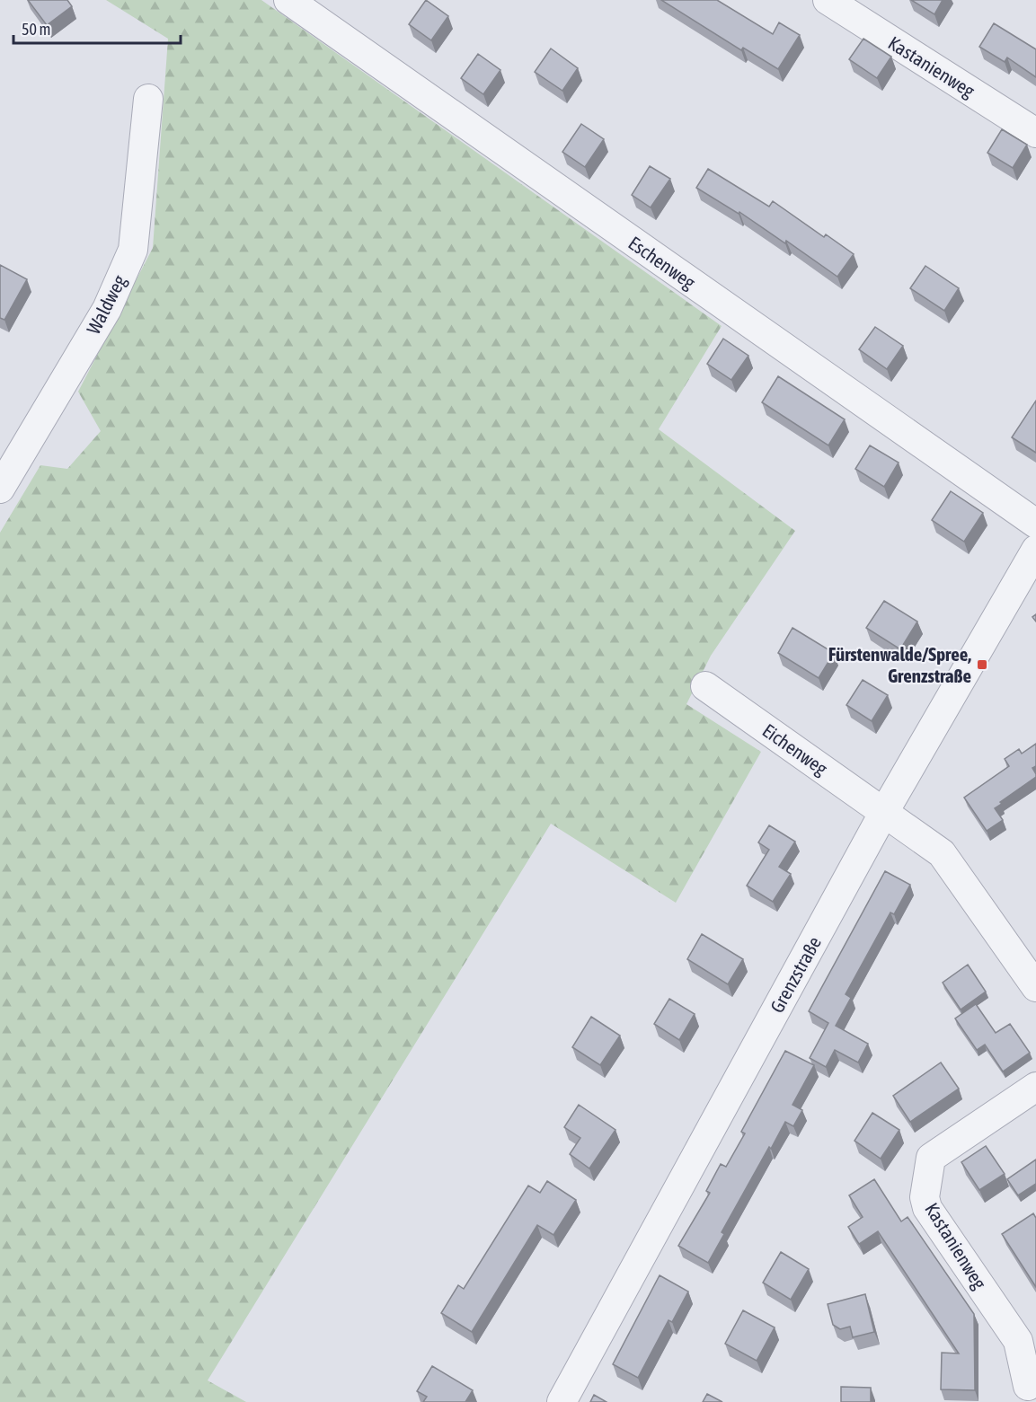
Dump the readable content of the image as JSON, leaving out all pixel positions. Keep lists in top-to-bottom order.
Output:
{
  "streets": {
    "street": [
      "Kastanienweg",
      "Eschenweg",
      "Waldweg",
      "Eichenweg",
      "Grenzstraße"
    ]
  },
  "crossings": [
    ["Eichenweg", "Grenzstraße"]
  ],
  "places": {
    "transit": ["Fürstenwalde/Spree, Grenzstraße"]
  },
  "scale_bar": "50 m"
}
